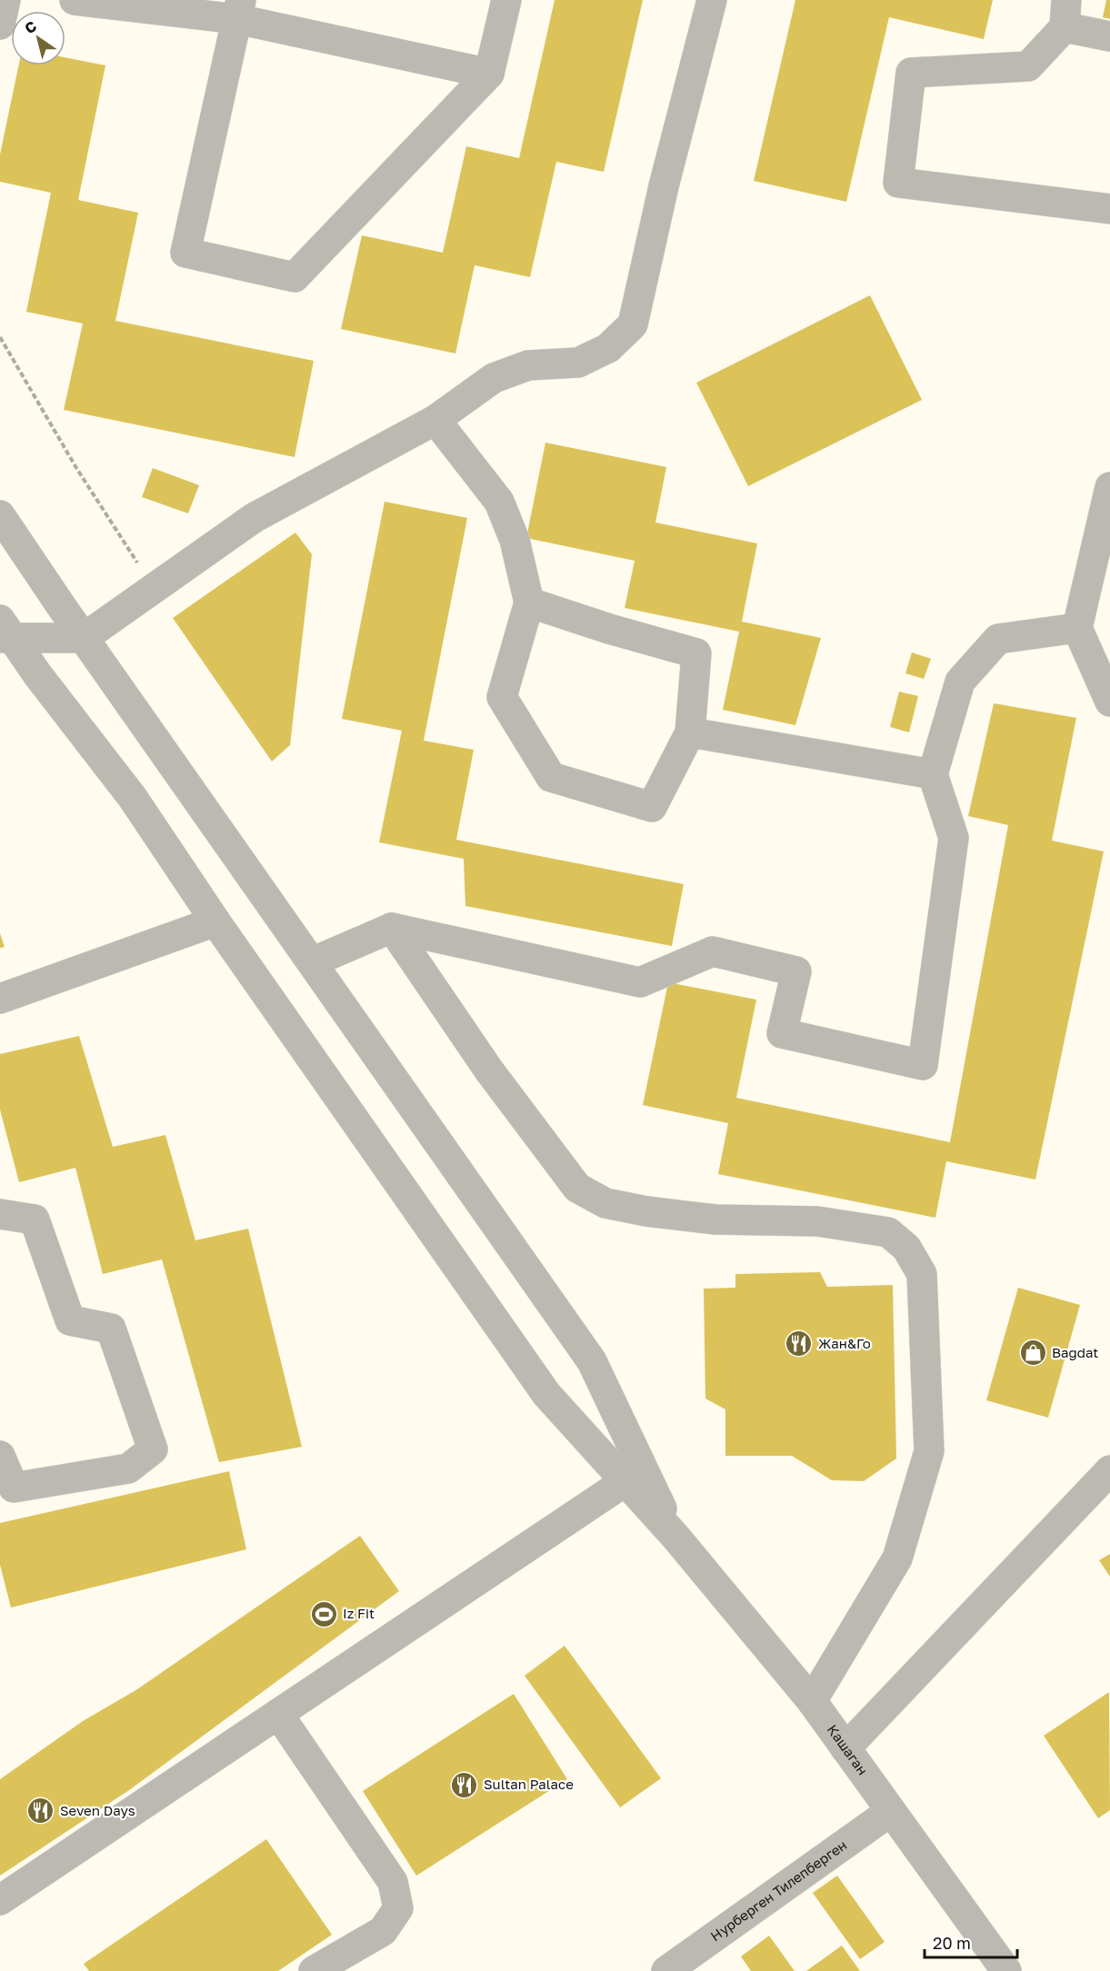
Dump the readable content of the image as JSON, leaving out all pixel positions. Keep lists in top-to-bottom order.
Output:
{
  "streets": {
    "street": ["Кашаган", "Нурберген Тилепберген"]
  },
  "crossings": [
    ["Кашаган", "Нурберген Тилепберген"]
  ],
  "places": {
    "restaurant": ["Жан&Го", "Sultan Palace", "Seven Days"],
    "shop": ["Bagdat"],
    "sports": ["Iz Fit"]
  },
  "scale_bar": "20 m",
  "north": "top left"
}
